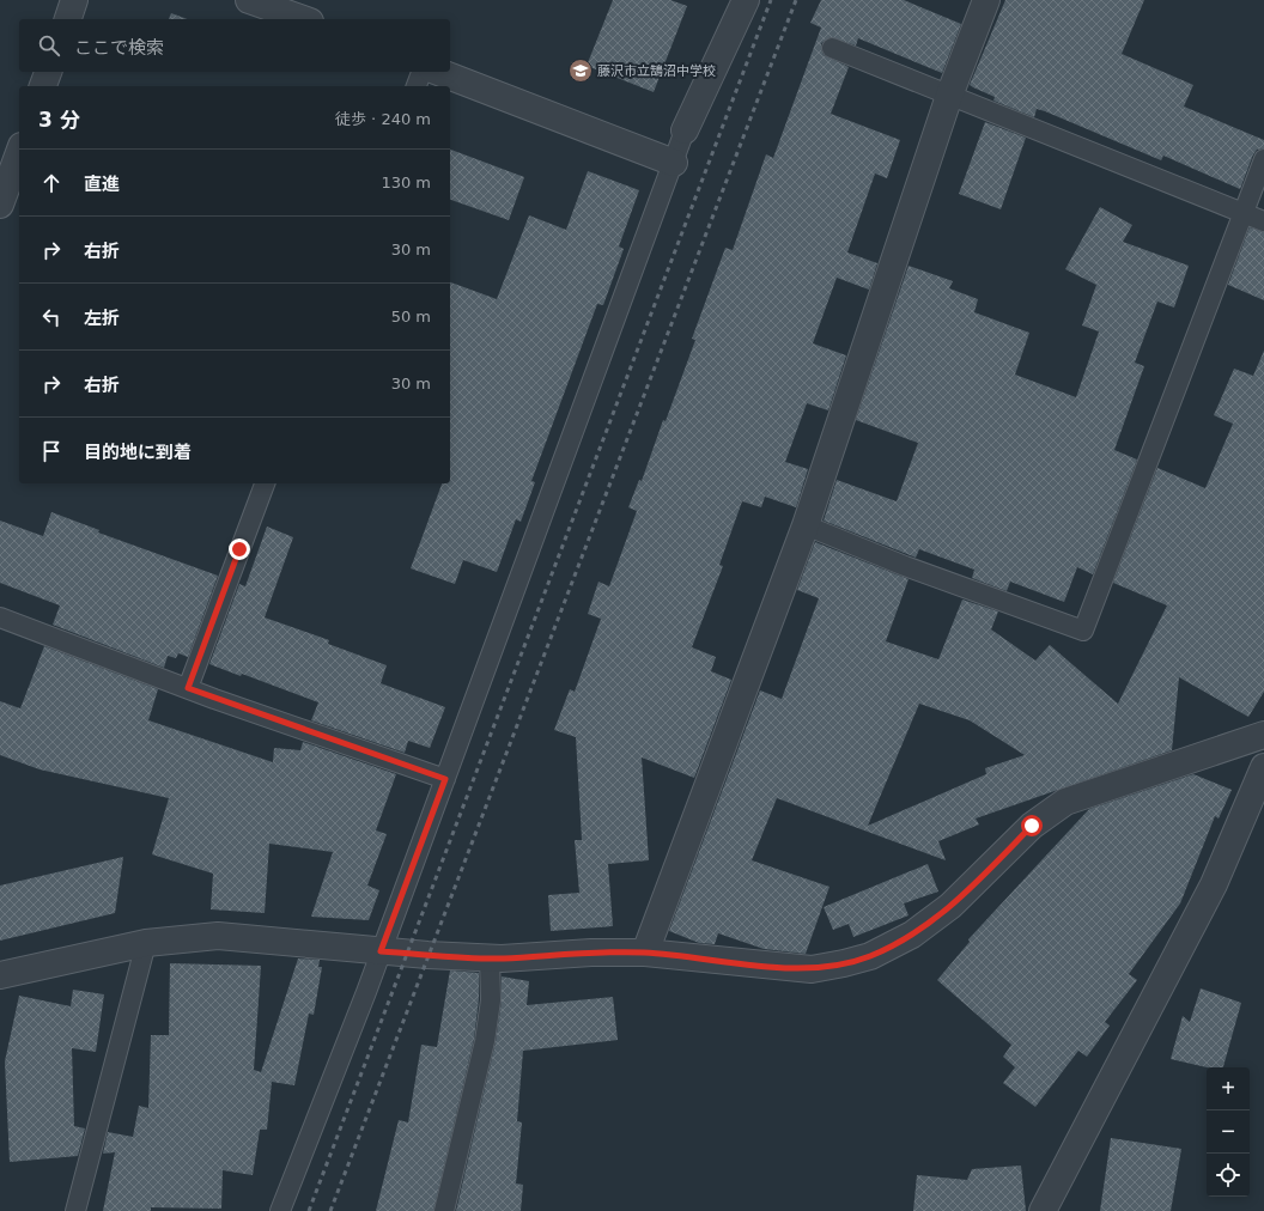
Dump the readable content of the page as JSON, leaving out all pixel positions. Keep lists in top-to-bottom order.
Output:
{
  "places": {
    "school or university": ["藤沢市立鵠沼中学校"]
  },
  "page": {
    "search": "ここで検索",
    "heading": ["3 分", "徒歩 · 240 m"],
    "list": [
      ["直進", "130 m"],
      ["右折", "30 m"],
      ["左折", "50 m"],
      ["右折", "30 m"],
      "目的地に到着"
    ],
    "map_buttons": ["+", "−"]
  }
}
